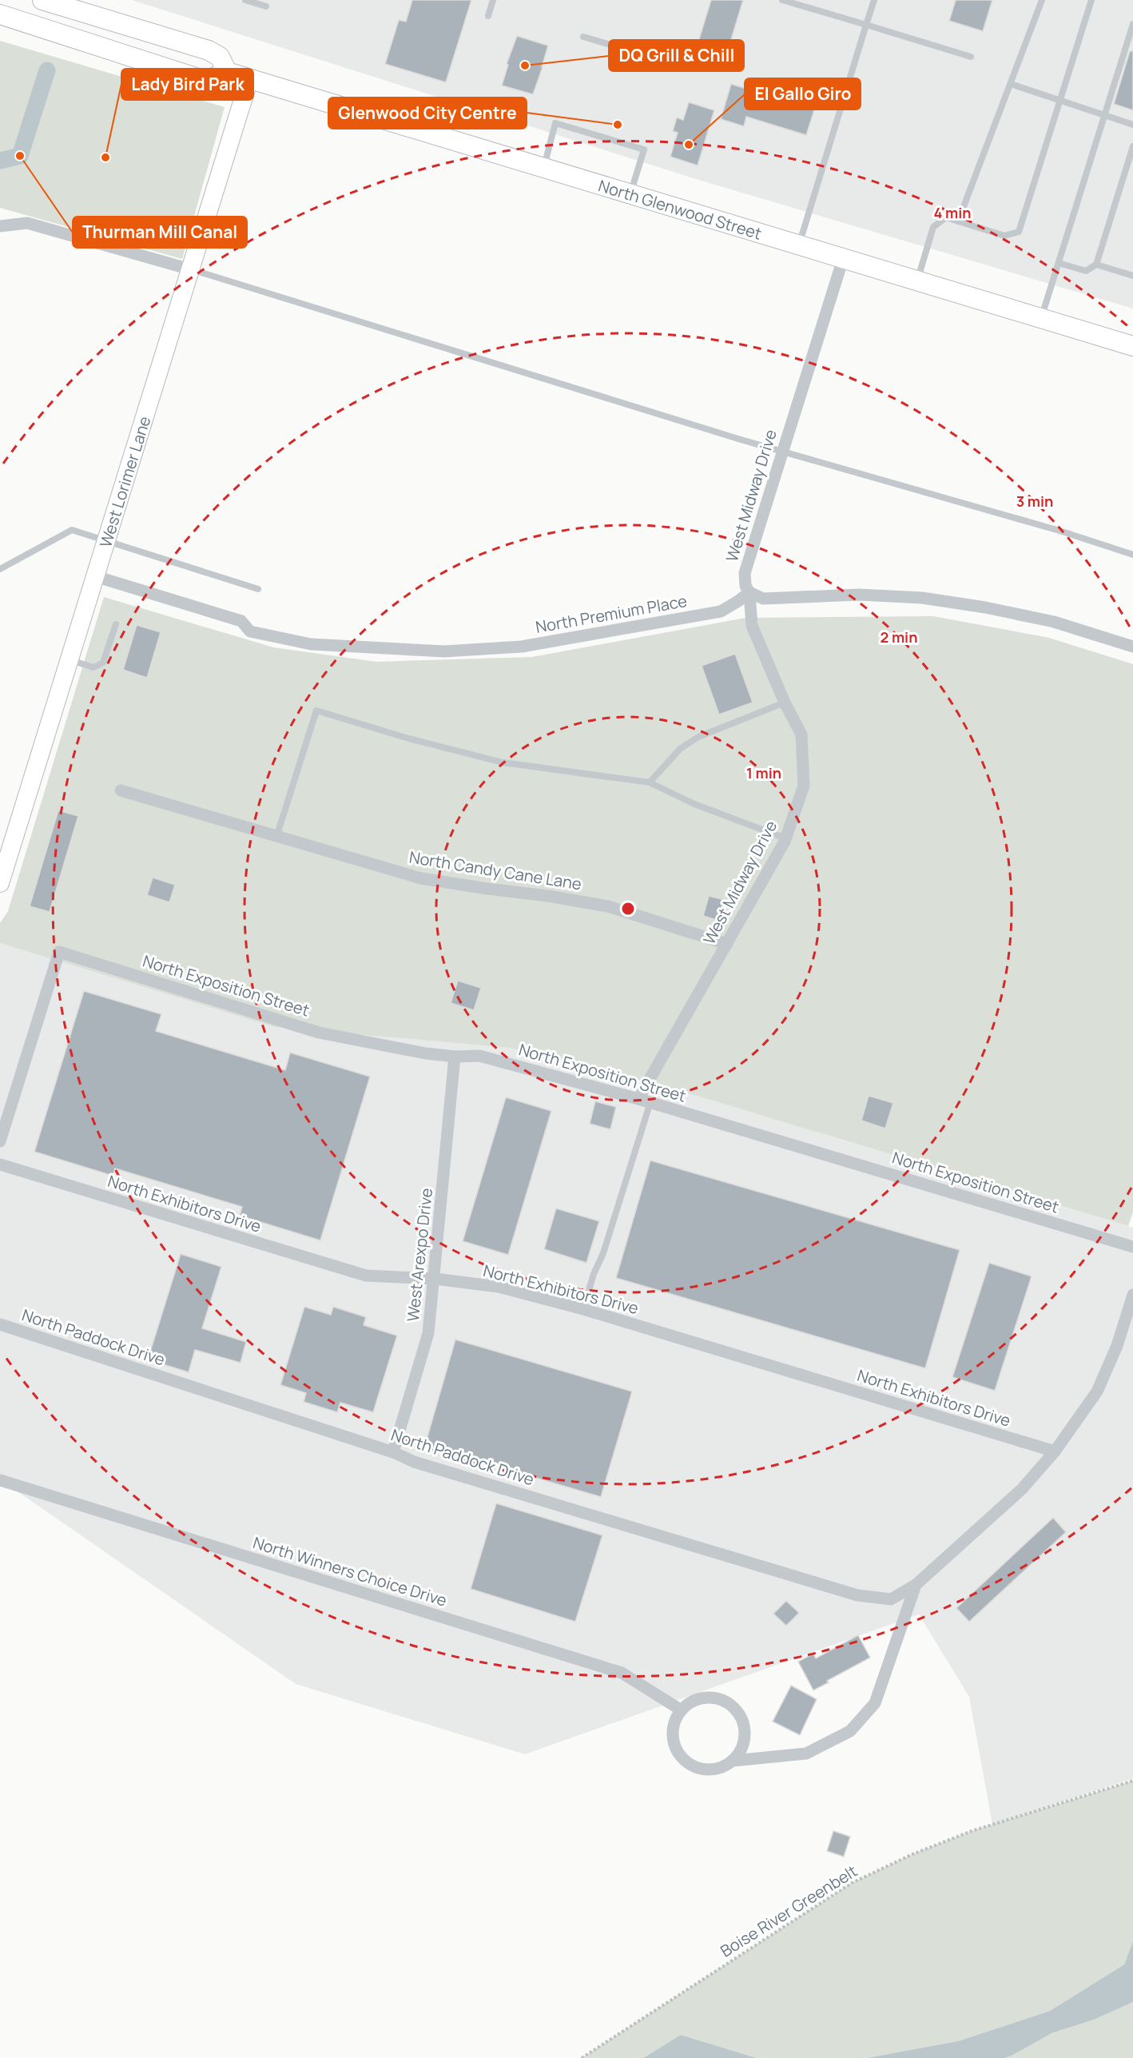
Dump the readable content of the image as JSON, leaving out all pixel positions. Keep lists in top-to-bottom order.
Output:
{
  "streets": {
    "main road": ["North Glenwood Street"],
    "street": [
      "West Lorimer Lane",
      "West Midway Drive",
      "North Premium Place",
      "North Candy Cane Lane",
      "North Exposition Street",
      "North Exhibitors Drive",
      "West Arexpo Drive",
      "North Paddock Drive",
      "North Winners Choice Drive"
    ],
    "path": ["Boise River Greenbelt"]
  },
  "crossings": [
    ["North Glenwood Street", "West Lorimer Lane"],
    ["North Glenwood Street", "West Midway Drive"],
    ["West Lorimer Lane", "North Premium Place"],
    ["West Midway Drive", "North Premium Place"],
    ["West Midway Drive", "North Candy Cane Lane"],
    ["West Midway Drive", "North Exposition Street"],
    ["North Exposition Street", "West Arexpo Drive"],
    ["North Exhibitors Drive", "West Arexpo Drive"],
    ["North Exhibitors Drive", "North Paddock Drive"],
    ["West Arexpo Drive", "North Paddock Drive"]
  ],
  "places": [
    "DQ Grill & Chill",
    "Glenwood City Centre",
    "El Gallo Giro",
    "Thurman Mill Canal",
    "Lady Bird Park"
  ],
  "rings": [
    "4 min",
    "3 min",
    "2 min",
    "1 min"
  ]
}
